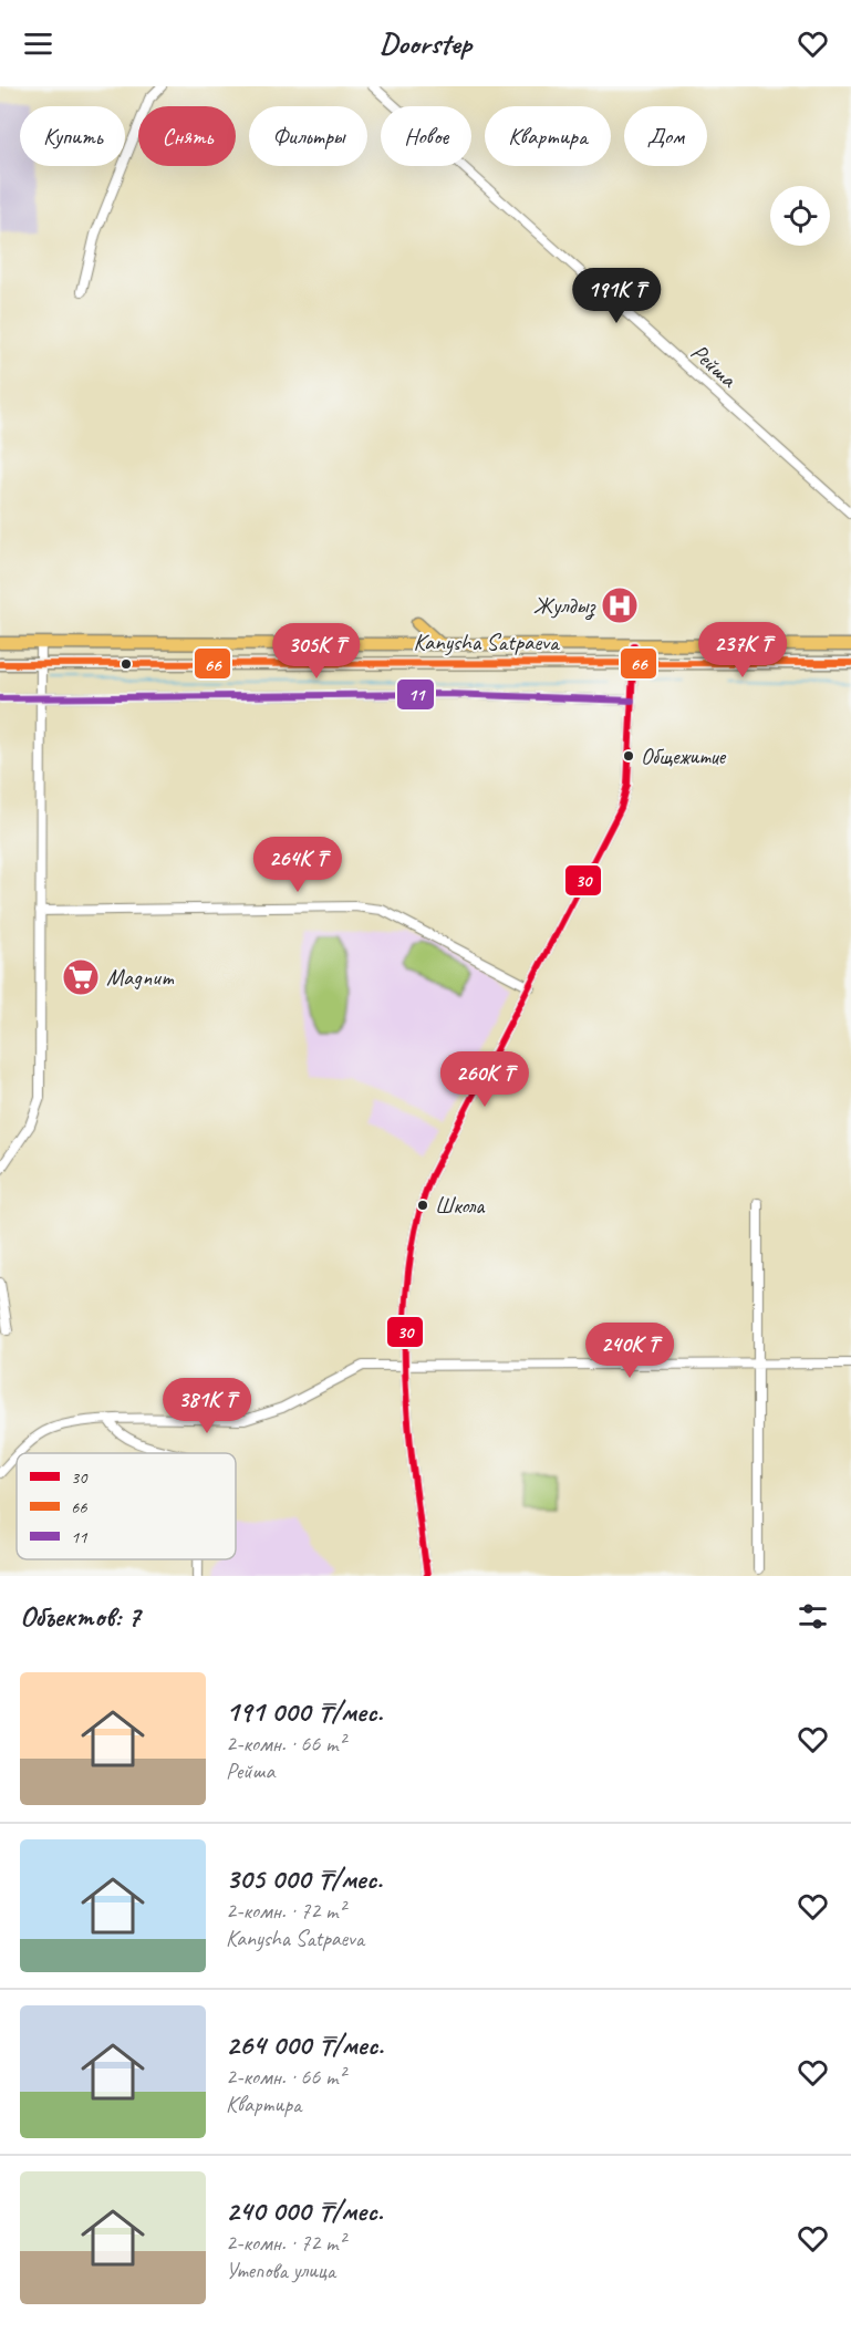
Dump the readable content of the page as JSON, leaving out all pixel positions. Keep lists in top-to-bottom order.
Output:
{
  "streets": {
    "main road": ["Kanysha Satpaeva"],
    "street": ["Рейша"]
  },
  "places": {
    "hospital": ["Жулдыз"],
    "other": ["Общежитие", "Школа"],
    "supermarket": ["Magnum"]
  },
  "lines": ["transit line 30", "transit line 66", "transit line 11"],
  "legend": ["30", "66", "11"],
  "page": {
    "header": "Doorstep",
    "chip": [
      "Купить",
      "Снять",
      "Фильтры",
      "Новое",
      "Квартира",
      "Дом"
    ],
    "price": [
      "191K ₸",
      "237K ₸",
      "305K ₸",
      "264K ₸",
      "260K ₸",
      "240K ₸",
      "381K ₸"
    ],
    "heading": "Объектов: 7",
    "list": [
      {
        "name": "191 000 ₸/мес.",
        "note": "2-комн. · 66 m² · Рейша"
      },
      {
        "name": "305 000 ₸/мес.",
        "note": "2-комн. · 72 m² · Kanysha Satpaeva"
      },
      {
        "name": "264 000 ₸/мес.",
        "note": "2-комн. · 66 m² · Квартира"
      },
      {
        "name": "240 000 ₸/мес.",
        "note": "2-комн. · 72 m² · Утепова улица"
      }
    ]
  }
}
